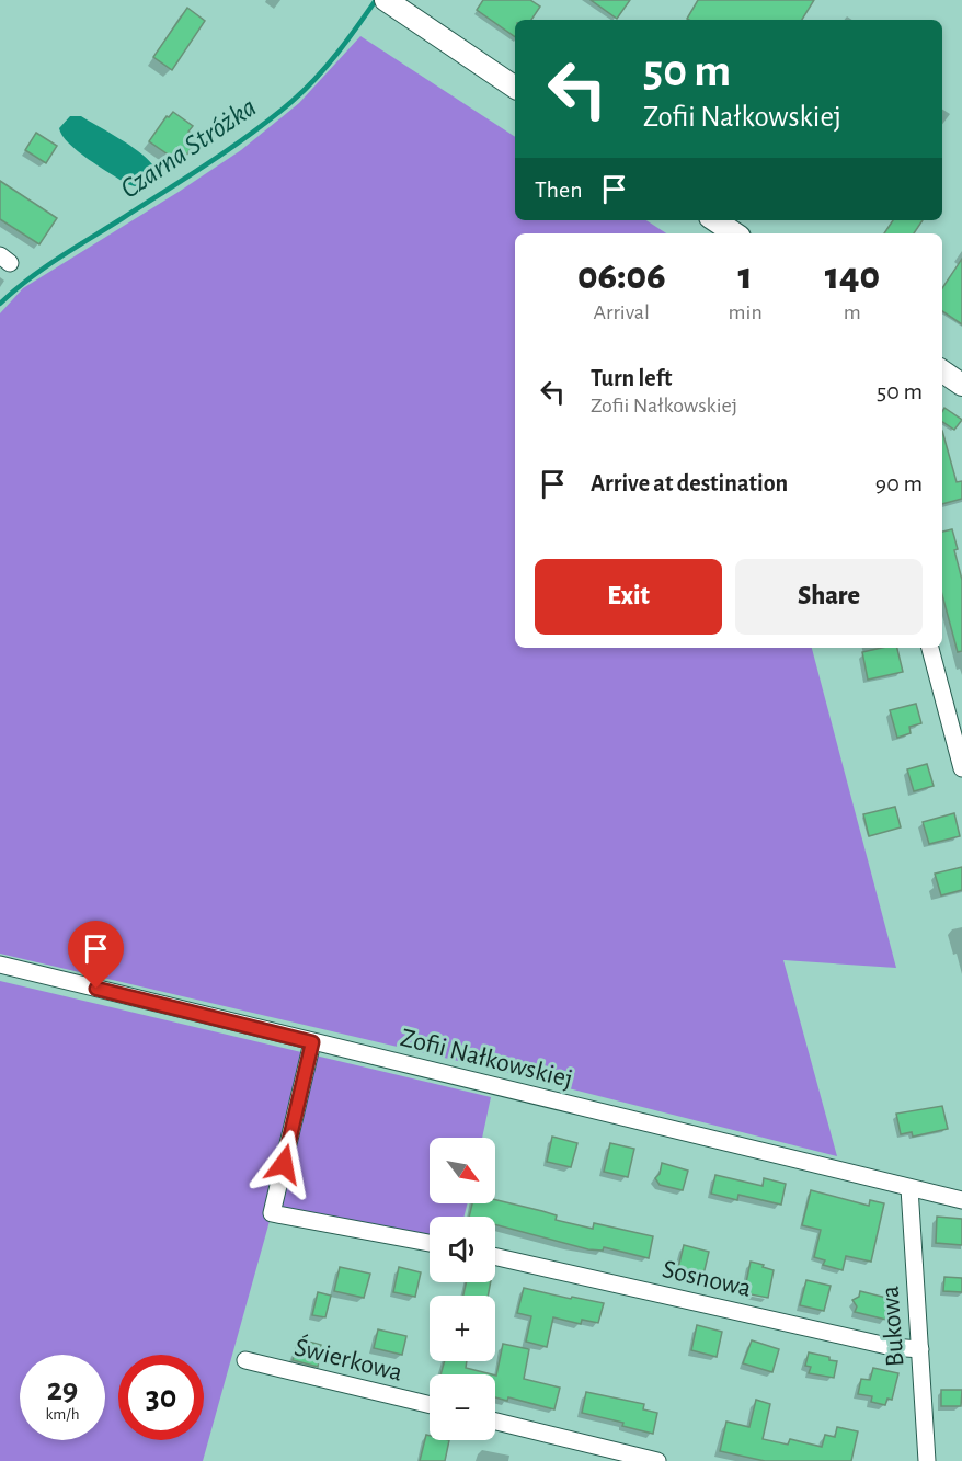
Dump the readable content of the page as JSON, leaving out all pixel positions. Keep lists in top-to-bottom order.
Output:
{
  "streets": {
    "street": [
      "Zofii Nałkowskiej",
      "Sosnowa",
      "Bukowa",
      "Świerkowa"
    ]
  },
  "crossings": [
    ["Zofii Nałkowskiej", "Bukowa"],
    ["Sosnowa", "Bukowa"]
  ],
  "water": ["Czarna Stróżka"],
  "north": "bottom right",
  "page": {
    "turn": ["50 m", "Zofii Nałkowskiej"],
    "then": "Then",
    "eta": [
      "06:06",
      "Arrival",
      "1",
      "min",
      "140",
      "m"
    ],
    "list": [
      {
        "name": "Turn left",
        "note": "Zofii Nałkowskiej",
        "value": "50 m"
      },
      {
        "name": "Arrive at destination",
        "value": "90 m"
      }
    ],
    "buttons": ["Exit", "Share"],
    "map_buttons": ["+", "−"],
    "speed": "29 km/h",
    "limit": "30"
  }
}
